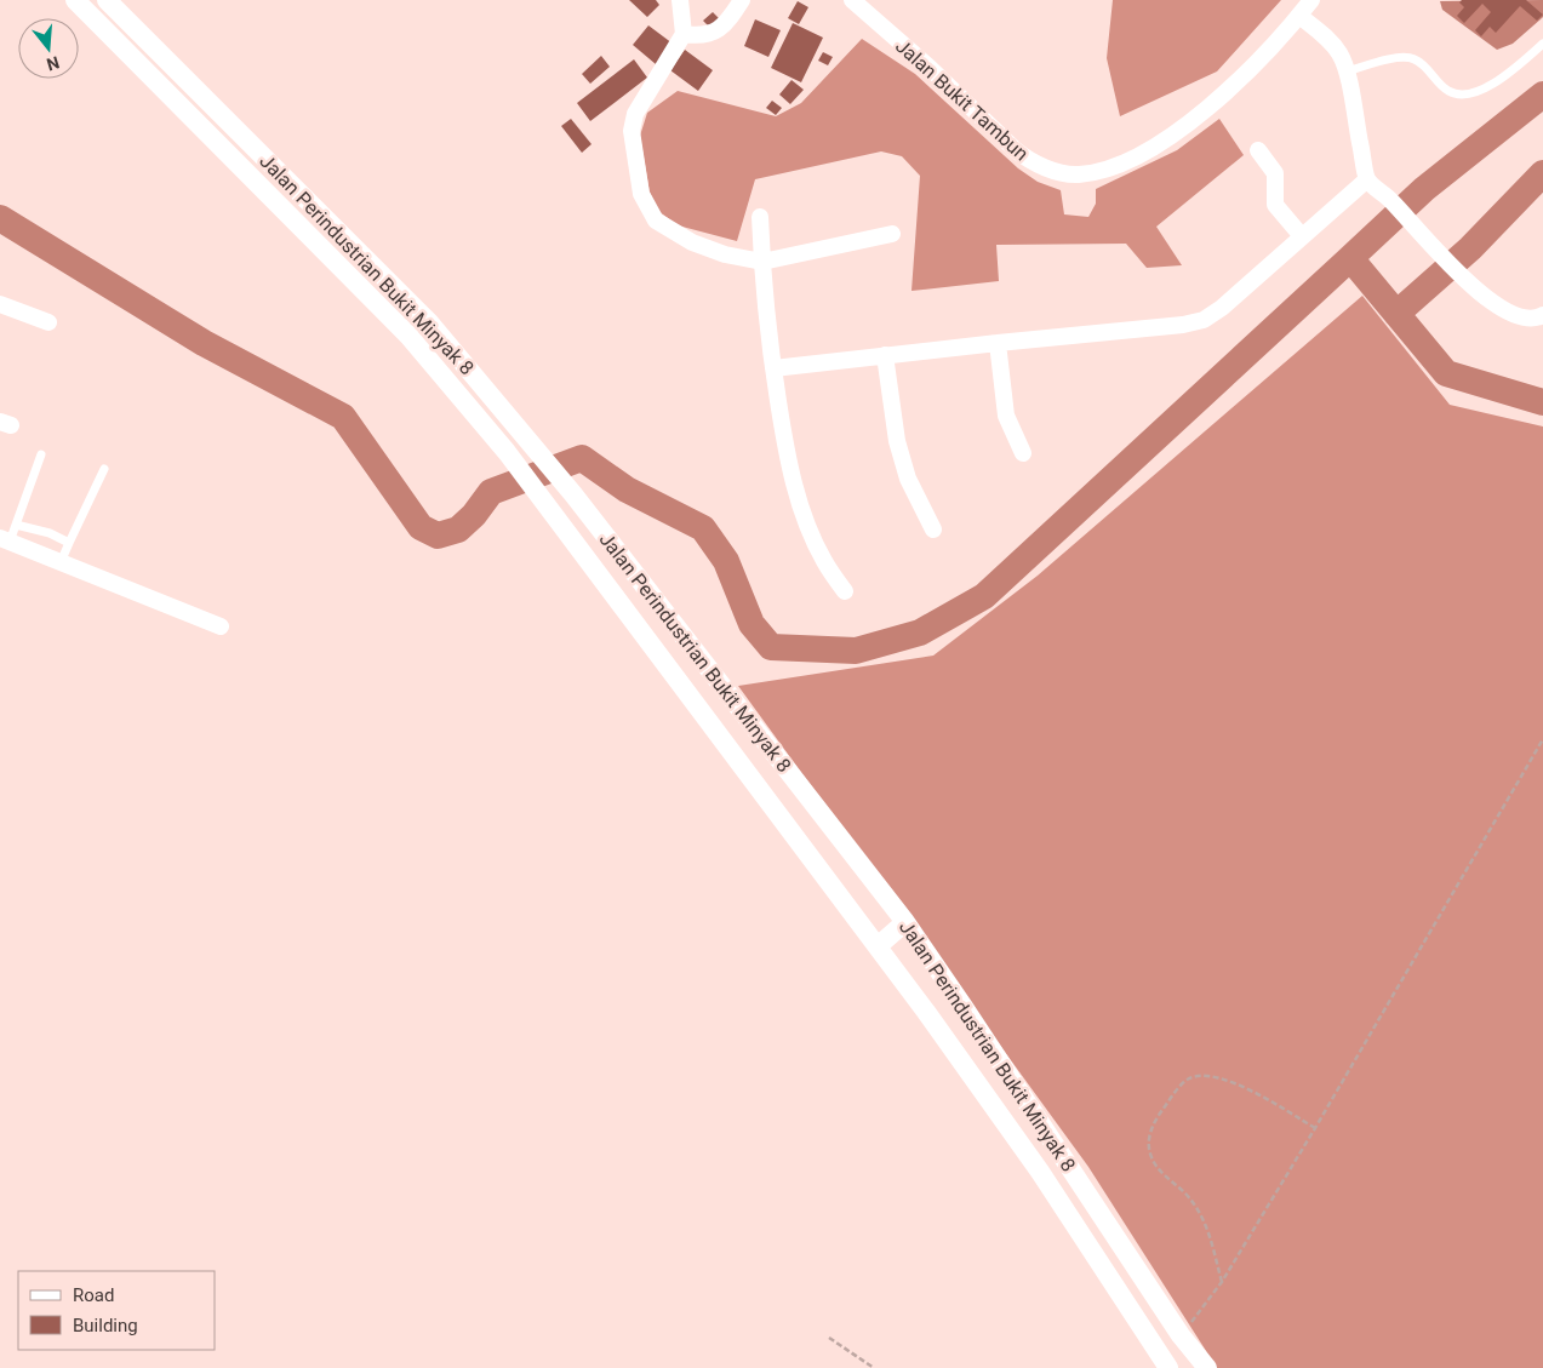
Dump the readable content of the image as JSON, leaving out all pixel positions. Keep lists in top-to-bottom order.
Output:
{
  "streets": {
    "street": ["Jalan Bukit Tambun", "Jalan Perindustrian Bukit Minyak 8"]
  },
  "legend": ["Road", "Building"],
  "north": "bottom"
}
